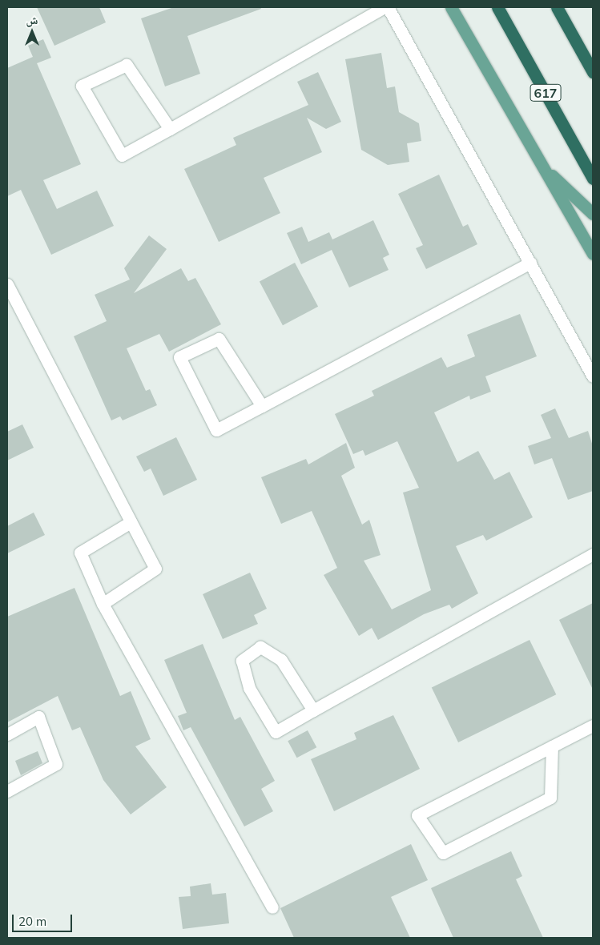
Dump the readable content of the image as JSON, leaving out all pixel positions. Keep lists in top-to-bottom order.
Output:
{
  "streets": {
    "highway": ["617"]
  },
  "scale_bar": "20 m",
  "north": "top"
}
